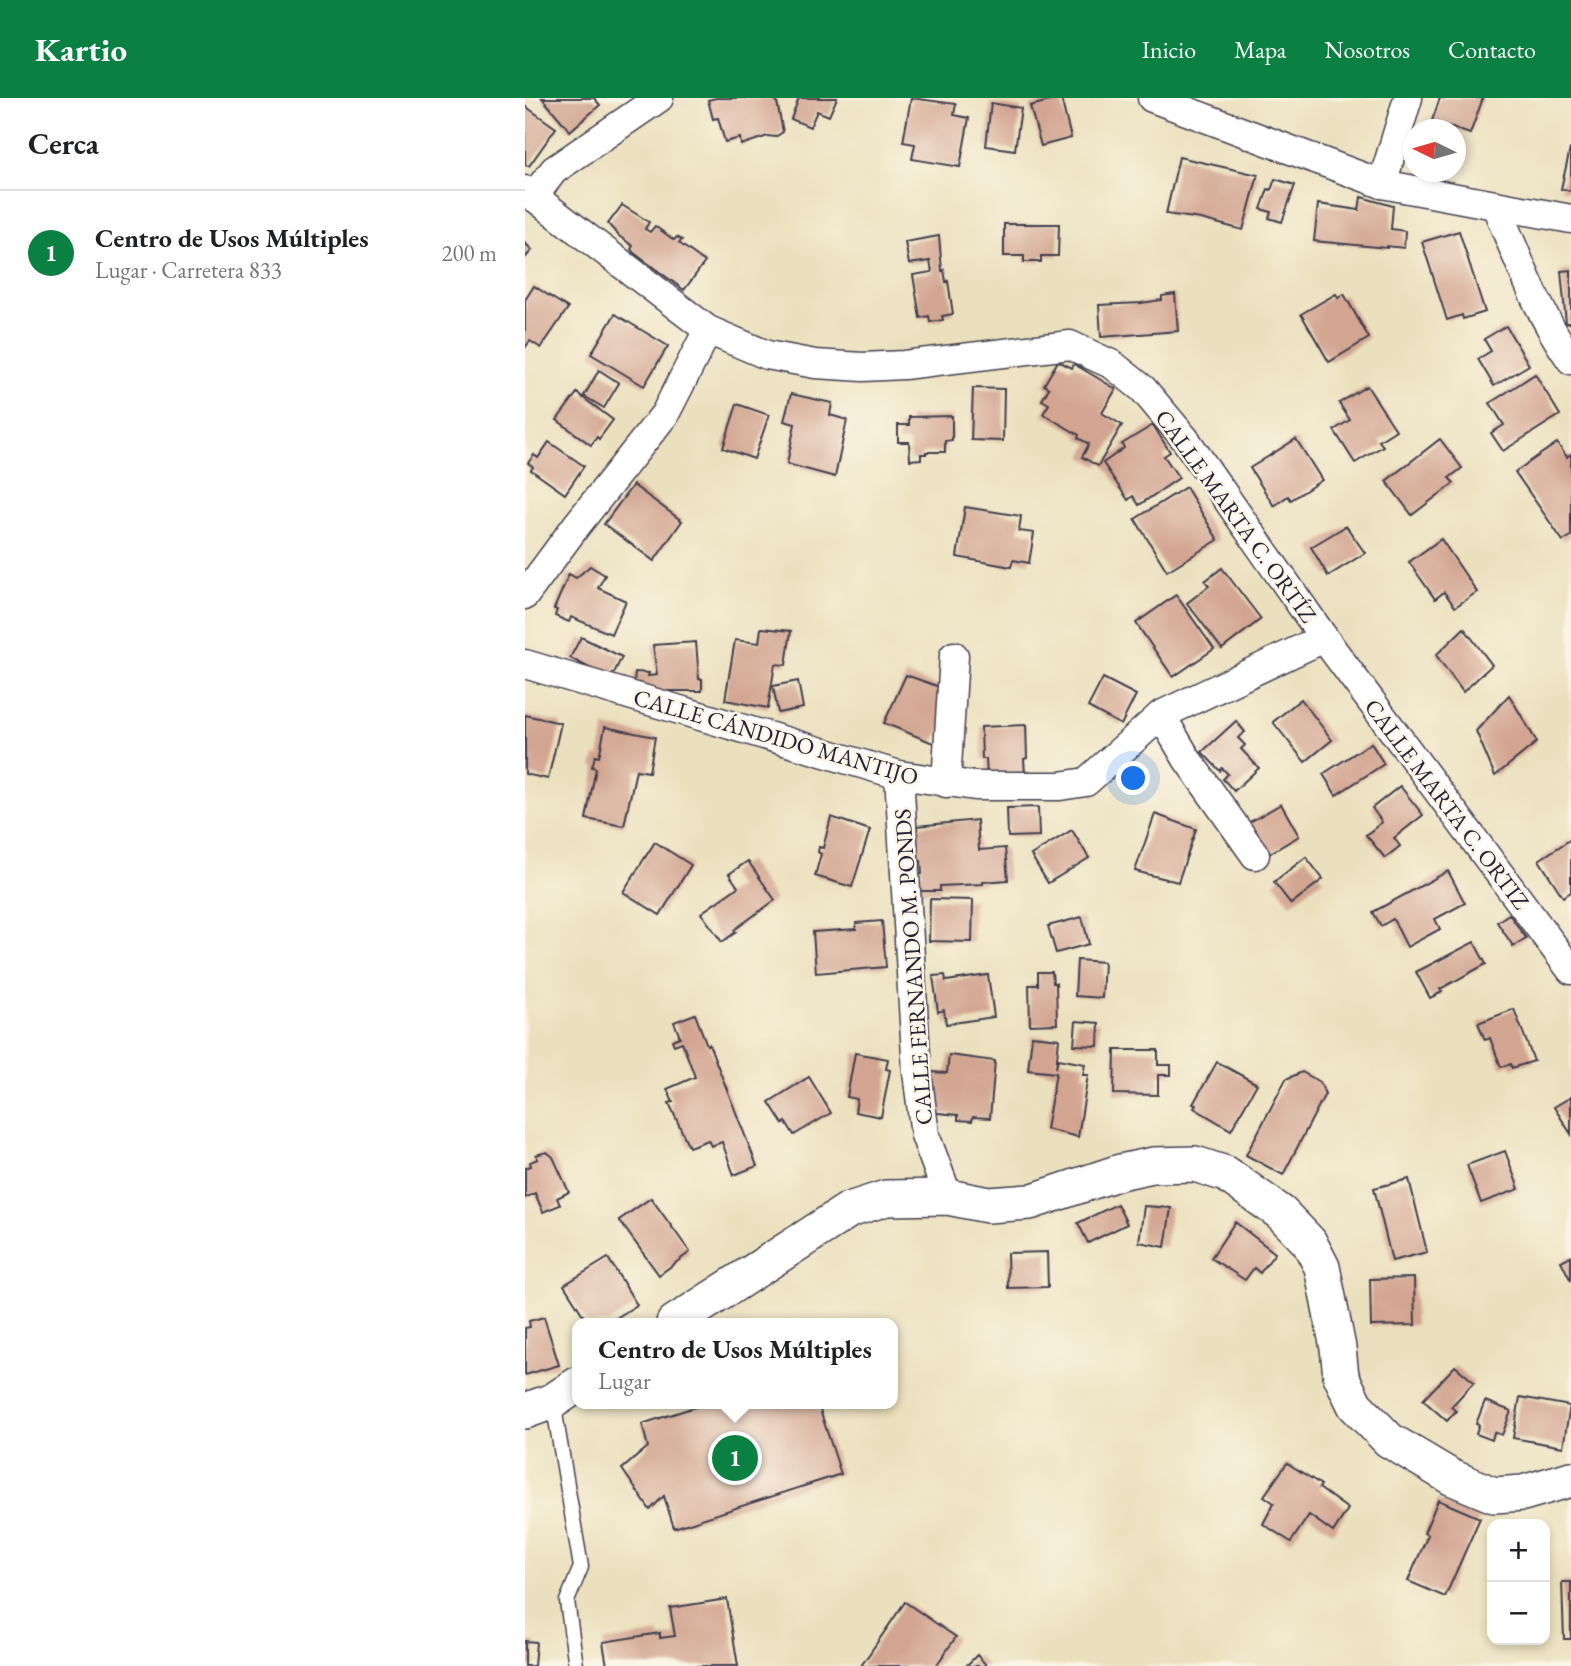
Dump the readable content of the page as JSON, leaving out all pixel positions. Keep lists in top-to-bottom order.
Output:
{
  "streets": {
    "street": [
      "CALLE MARTA C. ORTÍZ",
      "CALLE CÁNDIDO MANTIJO",
      "CALLE MARTA C. ORTIZ",
      "CALLE FERNANDO M. PONDS"
    ]
  },
  "crossings": [
    ["CALLE MARTA C. ORTÍZ", "CALLE CÁNDIDO MANTIJO"],
    ["CALLE MARTA C. ORTÍZ", "CALLE MARTA C. ORTIZ"],
    ["CALLE CÁNDIDO MANTIJO", "CALLE MARTA C. ORTIZ"],
    ["CALLE CÁNDIDO MANTIJO", "CALLE FERNANDO M. PONDS"]
  ],
  "north": "left",
  "page": {
    "header": "Kartio",
    "nav": [
      "Inicio",
      "Mapa",
      "Nosotros",
      "Contacto"
    ],
    "heading": "Cerca",
    "list": [
      {
        "mark": "1",
        "name": "Centro de Usos Múltiples",
        "note": "Lugar · Carretera 833",
        "value": "200 m"
      }
    ],
    "popup": ["Centro de Usos Múltiples", "Lugar"],
    "pins": "1",
    "map_buttons": ["+", "−"]
  }
}
